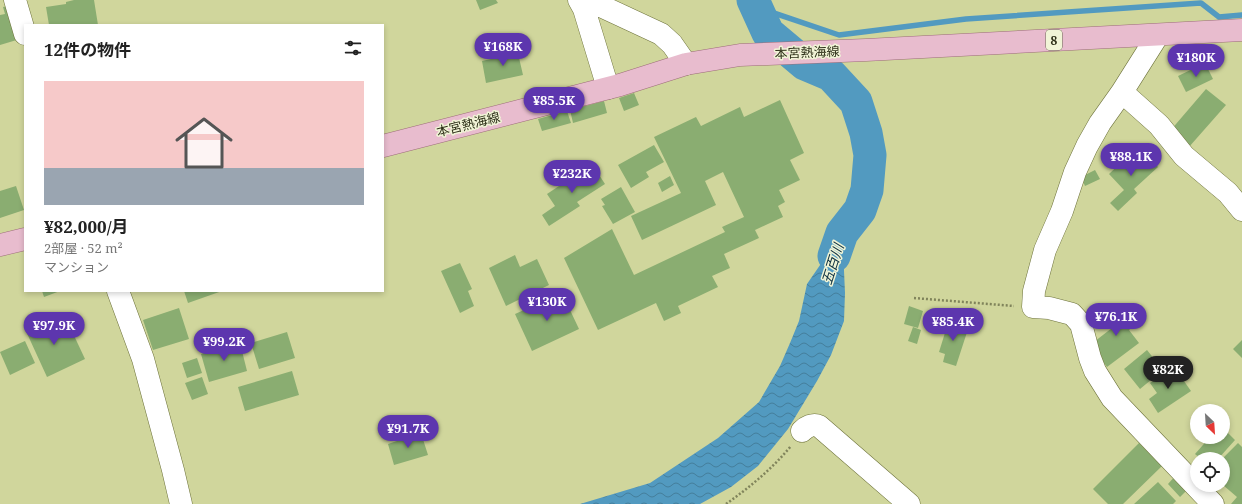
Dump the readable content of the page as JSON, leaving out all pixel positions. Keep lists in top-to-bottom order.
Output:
{
  "streets": {
    "main road": ["8", "本宮熱海線"]
  },
  "water": ["五百川"],
  "north": "bottom right",
  "page": {
    "heading": "12件の物件",
    "price": [
      "¥168K",
      "¥180K",
      "¥85.5K",
      "¥88.1K",
      "¥232K",
      "¥130K",
      "¥76.1K",
      "¥85.4K",
      "¥97.9K",
      "¥99.2K",
      "¥82K",
      "¥91.7K"
    ],
    "list": [
      {
        "name": "¥82,000/月",
        "note": "2部屋 · 52 m² · マンション"
      }
    ]
  }
}
